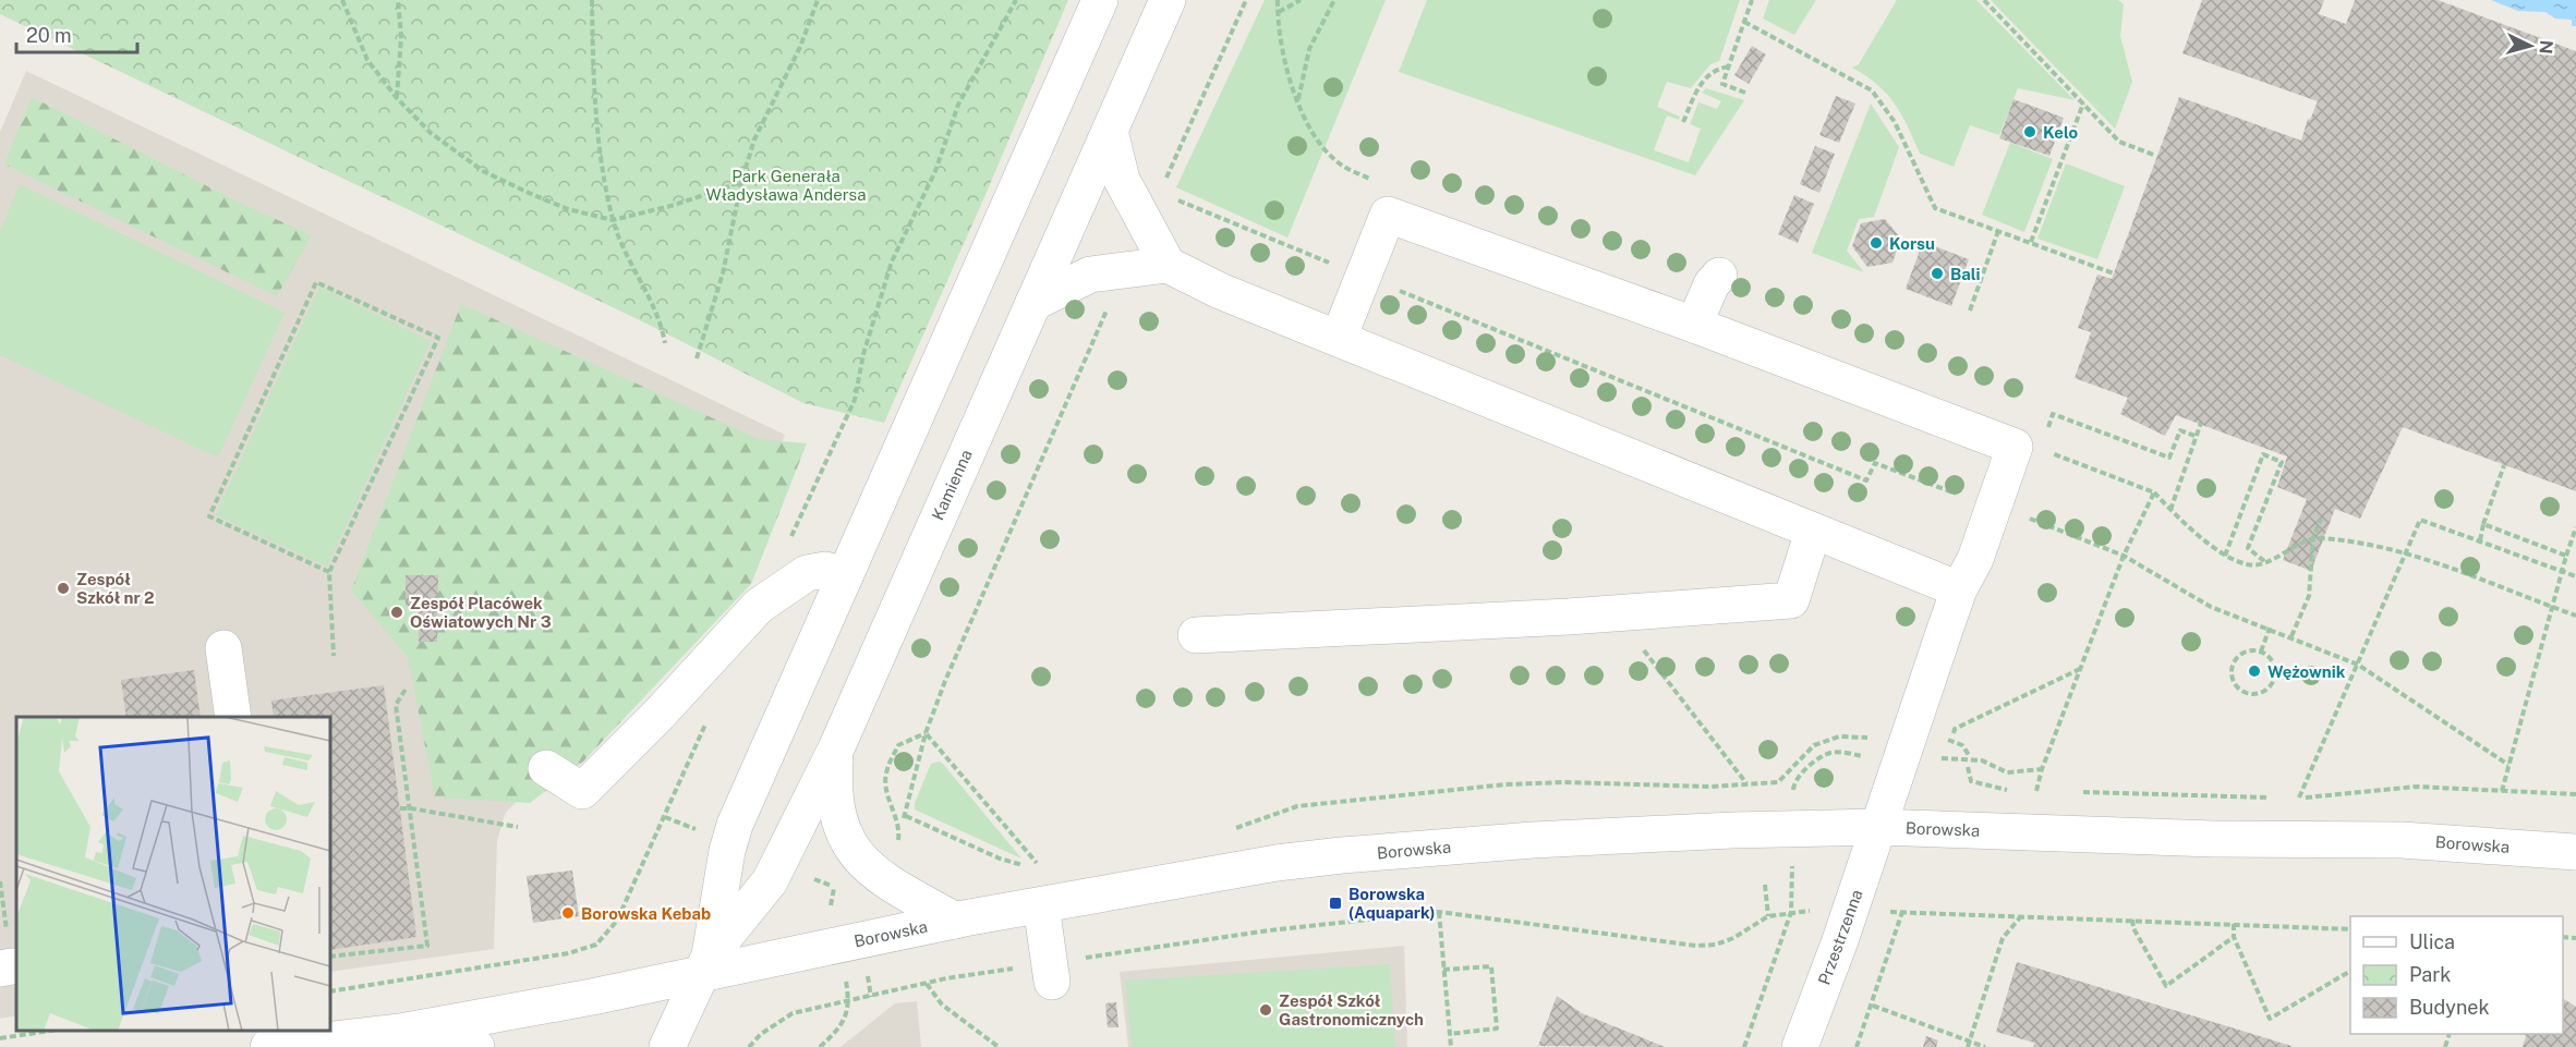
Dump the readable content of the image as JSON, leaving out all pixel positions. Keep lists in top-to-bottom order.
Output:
{
  "streets": {
    "street": ["Kamienna", "Borowska", "Przestrzenna"]
  },
  "crossings": [
    ["Kamienna", "Borowska"],
    ["Borowska", "Przestrzenna"]
  ],
  "parks": ["Park Generała Władysława Andersa"],
  "places": {
    "other": [
      "Kelo",
      "Korsu",
      "Bali",
      "Zespół Szkół nr 2",
      "Zespół Placówek Oświatowych Nr 3",
      "Wężownik",
      "Borowska Kebab",
      "Zespół Szkół Gastronomicznych"
    ],
    "transit": ["Borowska (Aquapark)"]
  },
  "legend": ["Ulica", "Park", "Budynek"],
  "scale_bar": "20 m",
  "north": "right"
}
